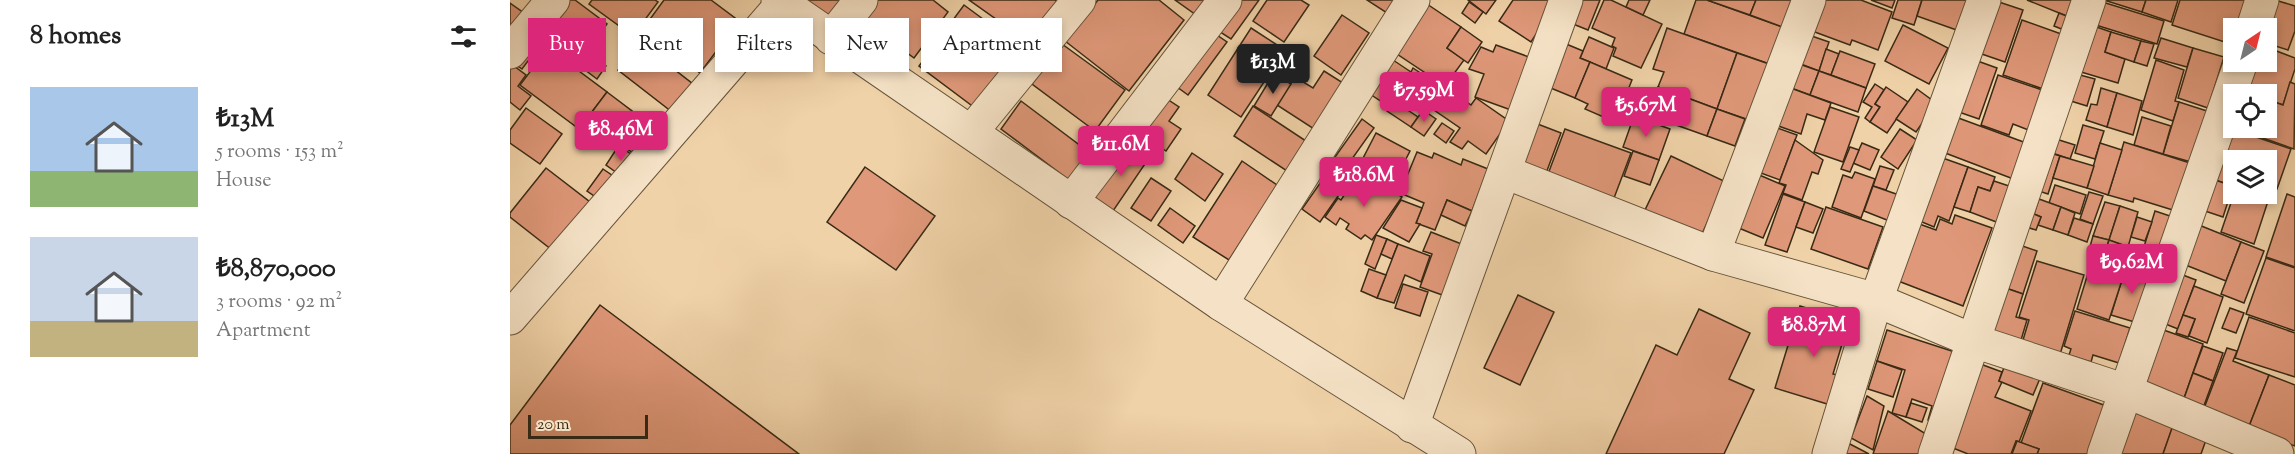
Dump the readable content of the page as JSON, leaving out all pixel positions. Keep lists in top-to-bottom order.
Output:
{
  "scale_bar": "20 m",
  "north": "top right",
  "page": {
    "heading": "8 homes",
    "chip": [
      "Buy",
      "Rent",
      "Filters",
      "New",
      "Apartment"
    ],
    "price": [
      "₺13M",
      "₺7.59M",
      "₺5.67M",
      "₺8.46M",
      "₺11.6M",
      "₺18.6M",
      "₺9.62M",
      "₺8.87M"
    ],
    "list": [
      {
        "name": "₺13M",
        "note": "5 rooms · 153 m² · House"
      },
      {
        "name": "₺8,870,000",
        "note": "3 rooms · 92 m² · Apartment"
      }
    ],
    "scale": "20 m"
  }
}
